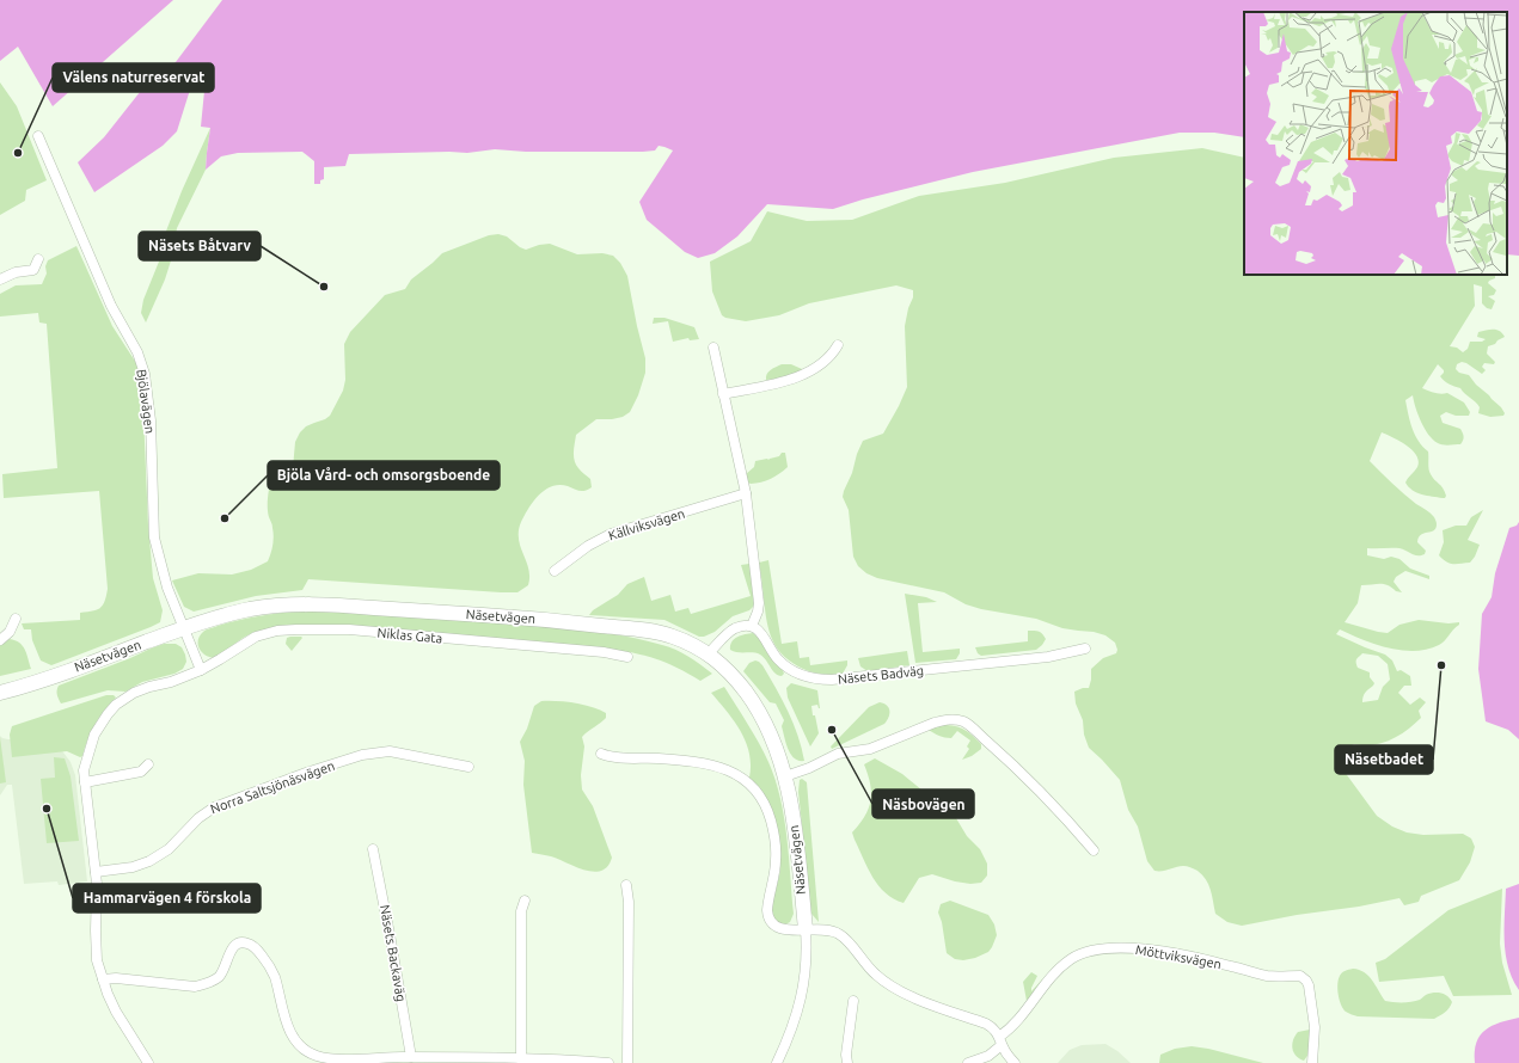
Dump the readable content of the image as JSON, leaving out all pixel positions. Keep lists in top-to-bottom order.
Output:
{
  "streets": {
    "street": [
      "Bjölavägen",
      "Källviksvägen",
      "Näsetvägen",
      "Niklas Gata",
      "Näsets Badväg",
      "Norra Saltsjönäsvägen",
      "Näsets Backaväg",
      "Möttviksvägen"
    ]
  },
  "crossings": [
    ["Bjölavägen", "Näsetvägen"],
    ["Bjölavägen", "Niklas Gata"],
    ["Niklas Gata", "Norra Saltsjönäsvägen"]
  ],
  "places": [
    "Välens naturreservat",
    "Näsets Båtvarv",
    "Bjöla Vård- och omsorgsboende",
    "Näsetbadet",
    "Näsbovägen",
    "Hammarvägen 4 förskola"
  ]
}
